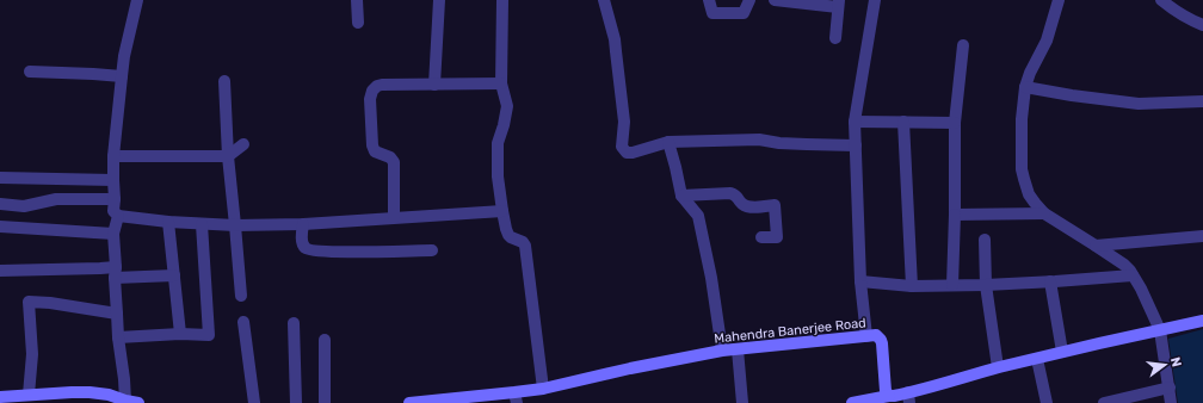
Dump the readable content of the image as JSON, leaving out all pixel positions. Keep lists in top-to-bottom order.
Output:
{
  "streets": {
    "street": ["Mahendra Banerjee Road"]
  },
  "north": "right"
}
